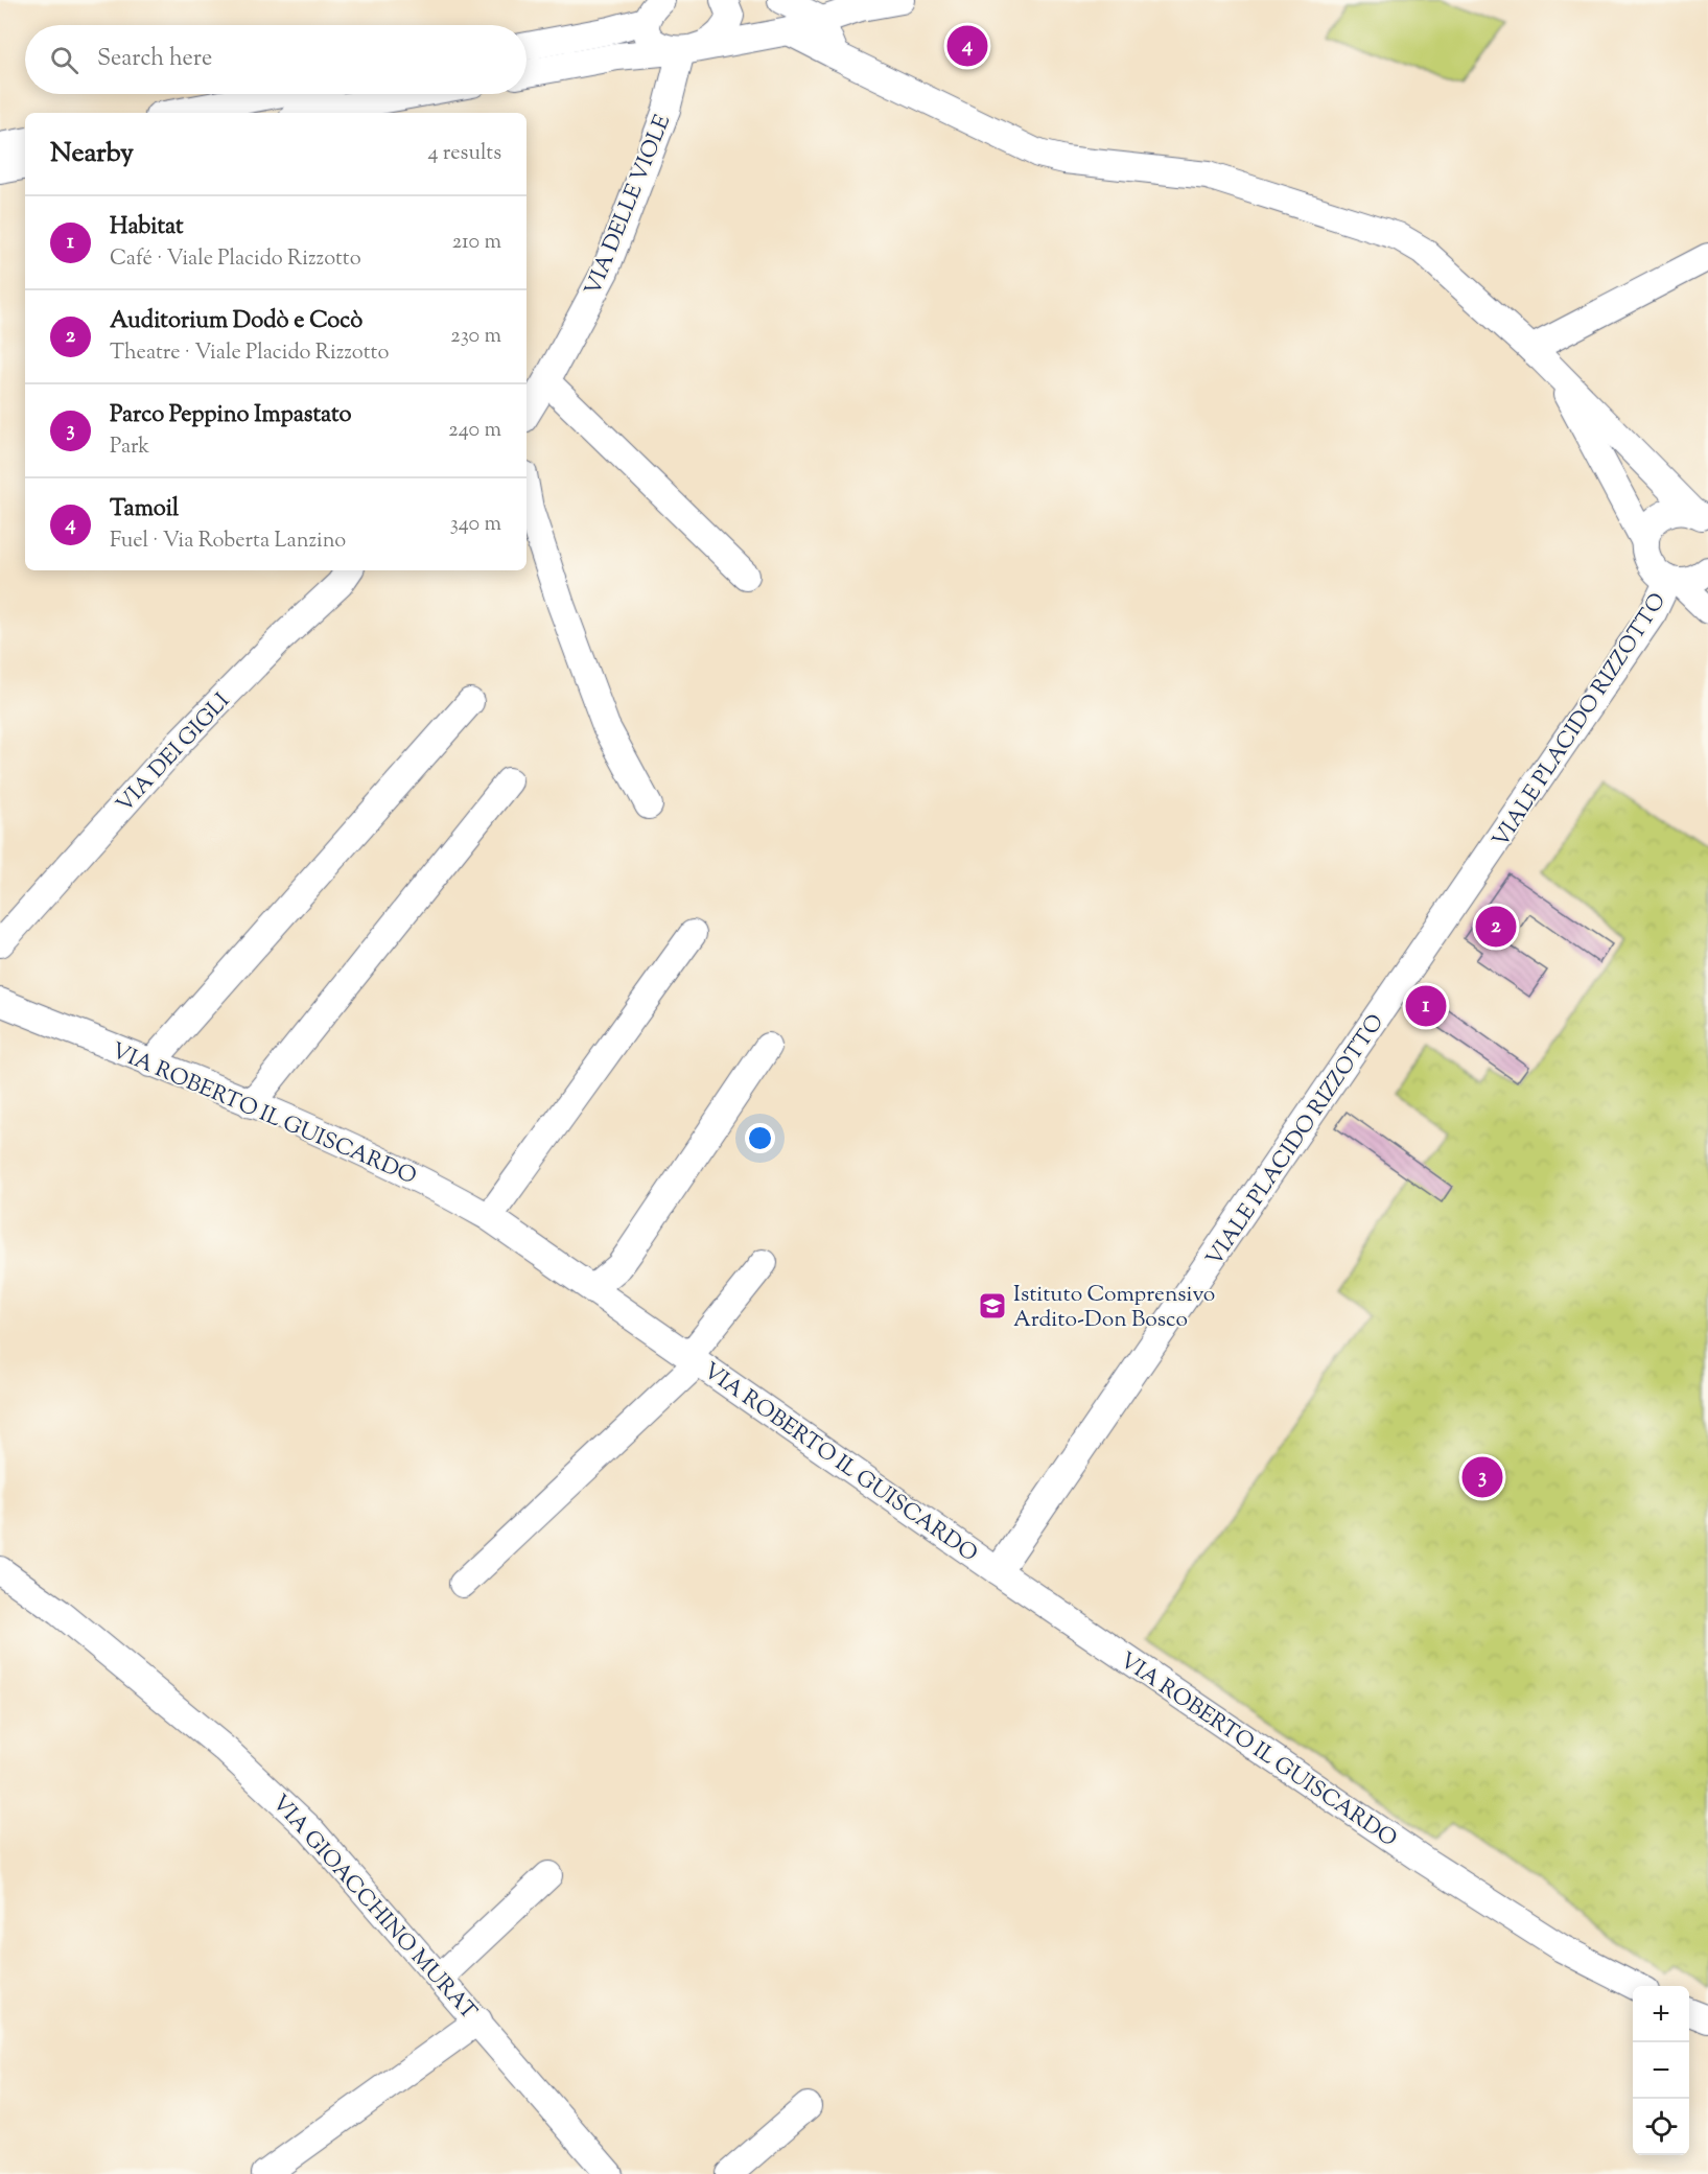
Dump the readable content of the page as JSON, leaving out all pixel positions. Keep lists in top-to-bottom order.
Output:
{
  "streets": {
    "street": [
      "VIA DELLE VIOLE",
      "VIALE PLACIDO RIZZOTTO",
      "VIA DEI GIGLI",
      "VIA ROBERTO IL GUISCARDO",
      "VIA GIOACCHINO MURAT"
    ]
  },
  "crossings": [
    ["VIALE PLACIDO RIZZOTTO", "VIA ROBERTO IL GUISCARDO"]
  ],
  "places": {
    "school or university": ["Istituto Comprensivo Ardito-Don Bosco"]
  },
  "page": {
    "pins": [
      "4",
      "2",
      "1",
      "3"
    ],
    "search": "Search here",
    "heading": ["Nearby", "4 results"],
    "list": [
      {
        "mark": "1",
        "name": "Habitat",
        "note": "Café · Viale Placido Rizzotto",
        "value": "210 m"
      },
      {
        "mark": "2",
        "name": "Auditorium Dodò e Cocò",
        "note": "Theatre · Viale Placido Rizzotto",
        "value": "230 m"
      },
      {
        "mark": "3",
        "name": "Parco Peppino Impastato",
        "note": "Park",
        "value": "240 m"
      },
      {
        "mark": "4",
        "name": "Tamoil",
        "note": "Fuel · Via Roberta Lanzino",
        "value": "340 m"
      }
    ],
    "map_buttons": ["+", "−"]
  }
}
